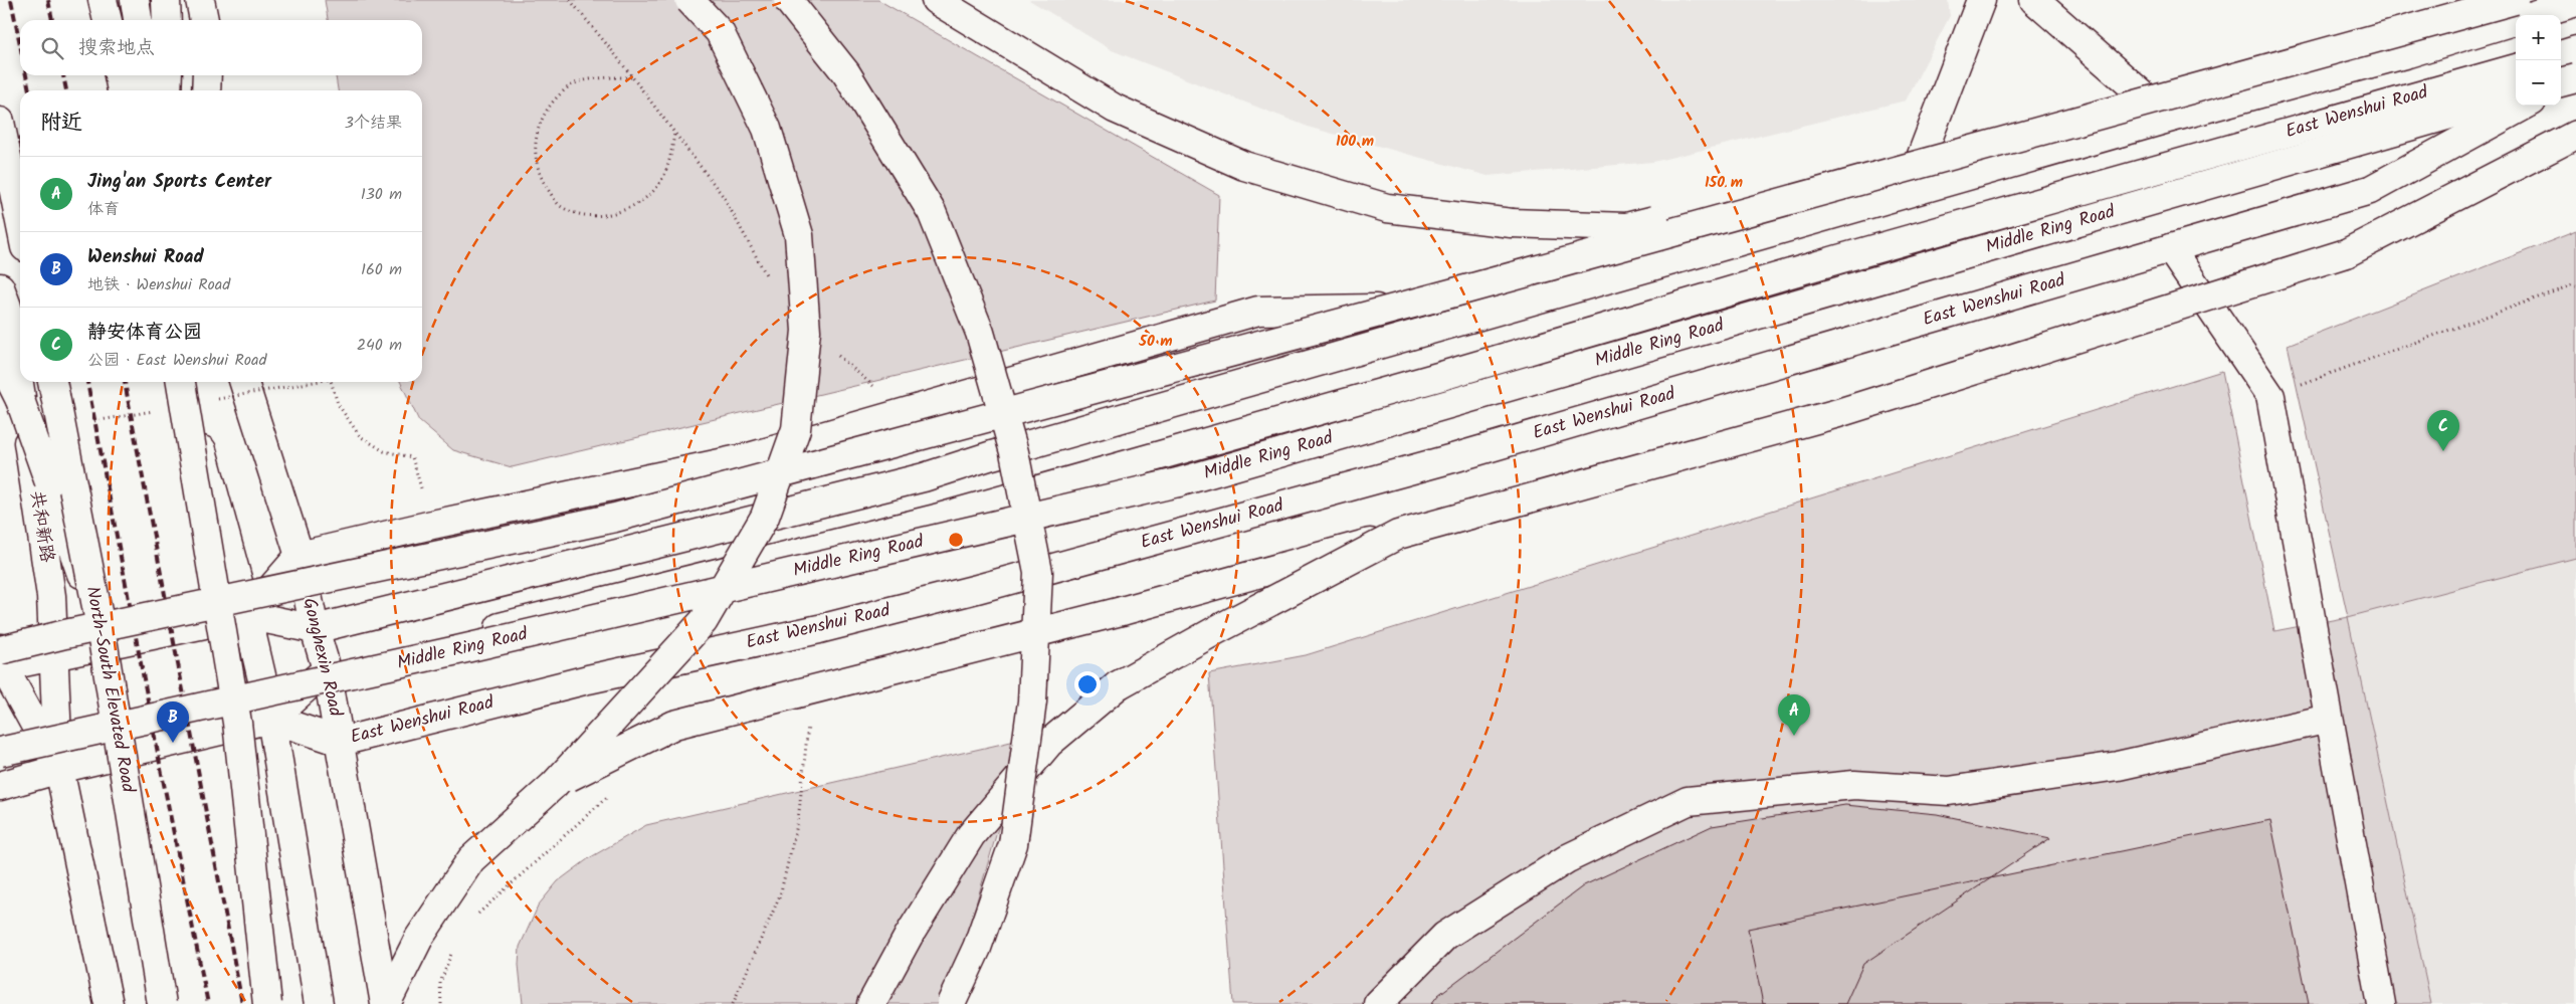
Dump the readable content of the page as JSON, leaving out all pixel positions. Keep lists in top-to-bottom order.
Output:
{
  "streets": {
    "main road": [
      "East Wenshui Road",
      "Middle Ring Road",
      "共和新路",
      "Gonghexin Road",
      "North-South Elevated Road"
    ]
  },
  "crossings": [
    ["East Wenshui Road", "Gonghexin Road"]
  ],
  "page": {
    "map_buttons": ["+", "−"],
    "search": "搜索地点",
    "heading": ["附近", "3个结果"],
    "list": [
      {
        "mark": "A",
        "name": "Jing'an Sports Center",
        "note": "体育",
        "value": "130 m"
      },
      {
        "mark": "B",
        "name": "Wenshui Road",
        "note": "地铁 · Wenshui Road",
        "value": "160 m"
      },
      {
        "mark": "C",
        "name": "静安体育公园",
        "note": "公园 · East Wenshui Road",
        "value": "240 m"
      }
    ],
    "pins": ["C", "A", "B"]
  },
  "rings": ["100 m", "150 m", "50 m"]
}
